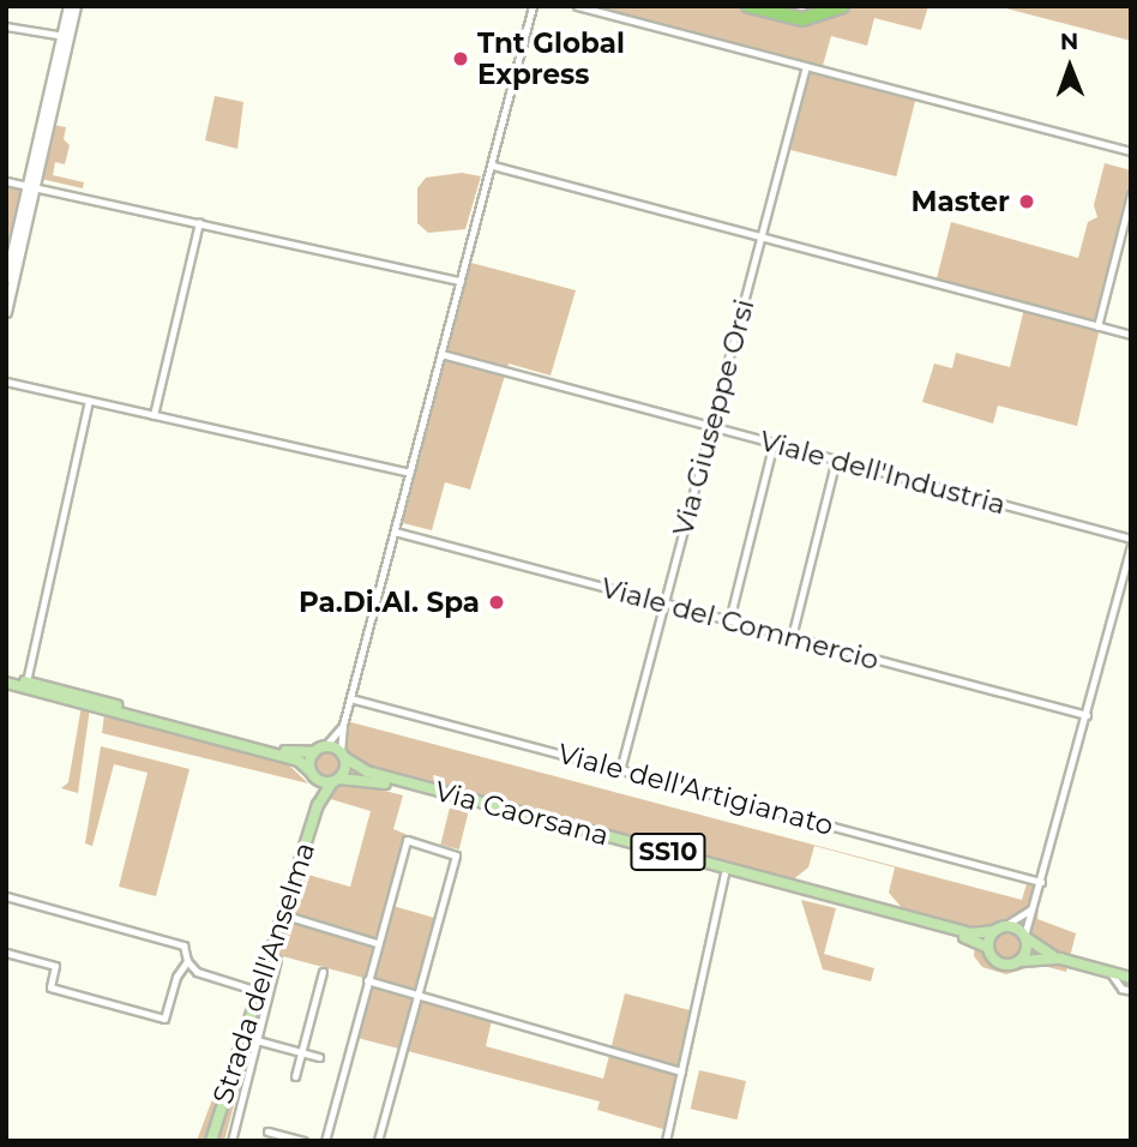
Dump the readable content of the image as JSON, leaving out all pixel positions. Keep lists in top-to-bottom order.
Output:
{
  "streets": {
    "main road": ["Via Caorsana", "SS10", "Strada dell'Anselma"],
    "street": [
      "Via Giuseppe Orsi",
      "Viale dell'Industria",
      "Viale del Commercio",
      "Viale dell'Artigianato"
    ]
  },
  "crossings": [
    ["Via Giuseppe Orsi", "Viale dell'Industria"],
    ["Via Giuseppe Orsi", "Viale del Commercio"],
    ["Via Giuseppe Orsi", "Viale dell'Artigianato"],
    ["Via Caorsana", "SS10"],
    ["Via Caorsana", "Strada dell'Anselma"],
    ["SS10", "Strada dell'Anselma"]
  ],
  "places": ["Tnt Global Express", "Master", "Pa.Di.Al. Spa"],
  "north": "top"
}
